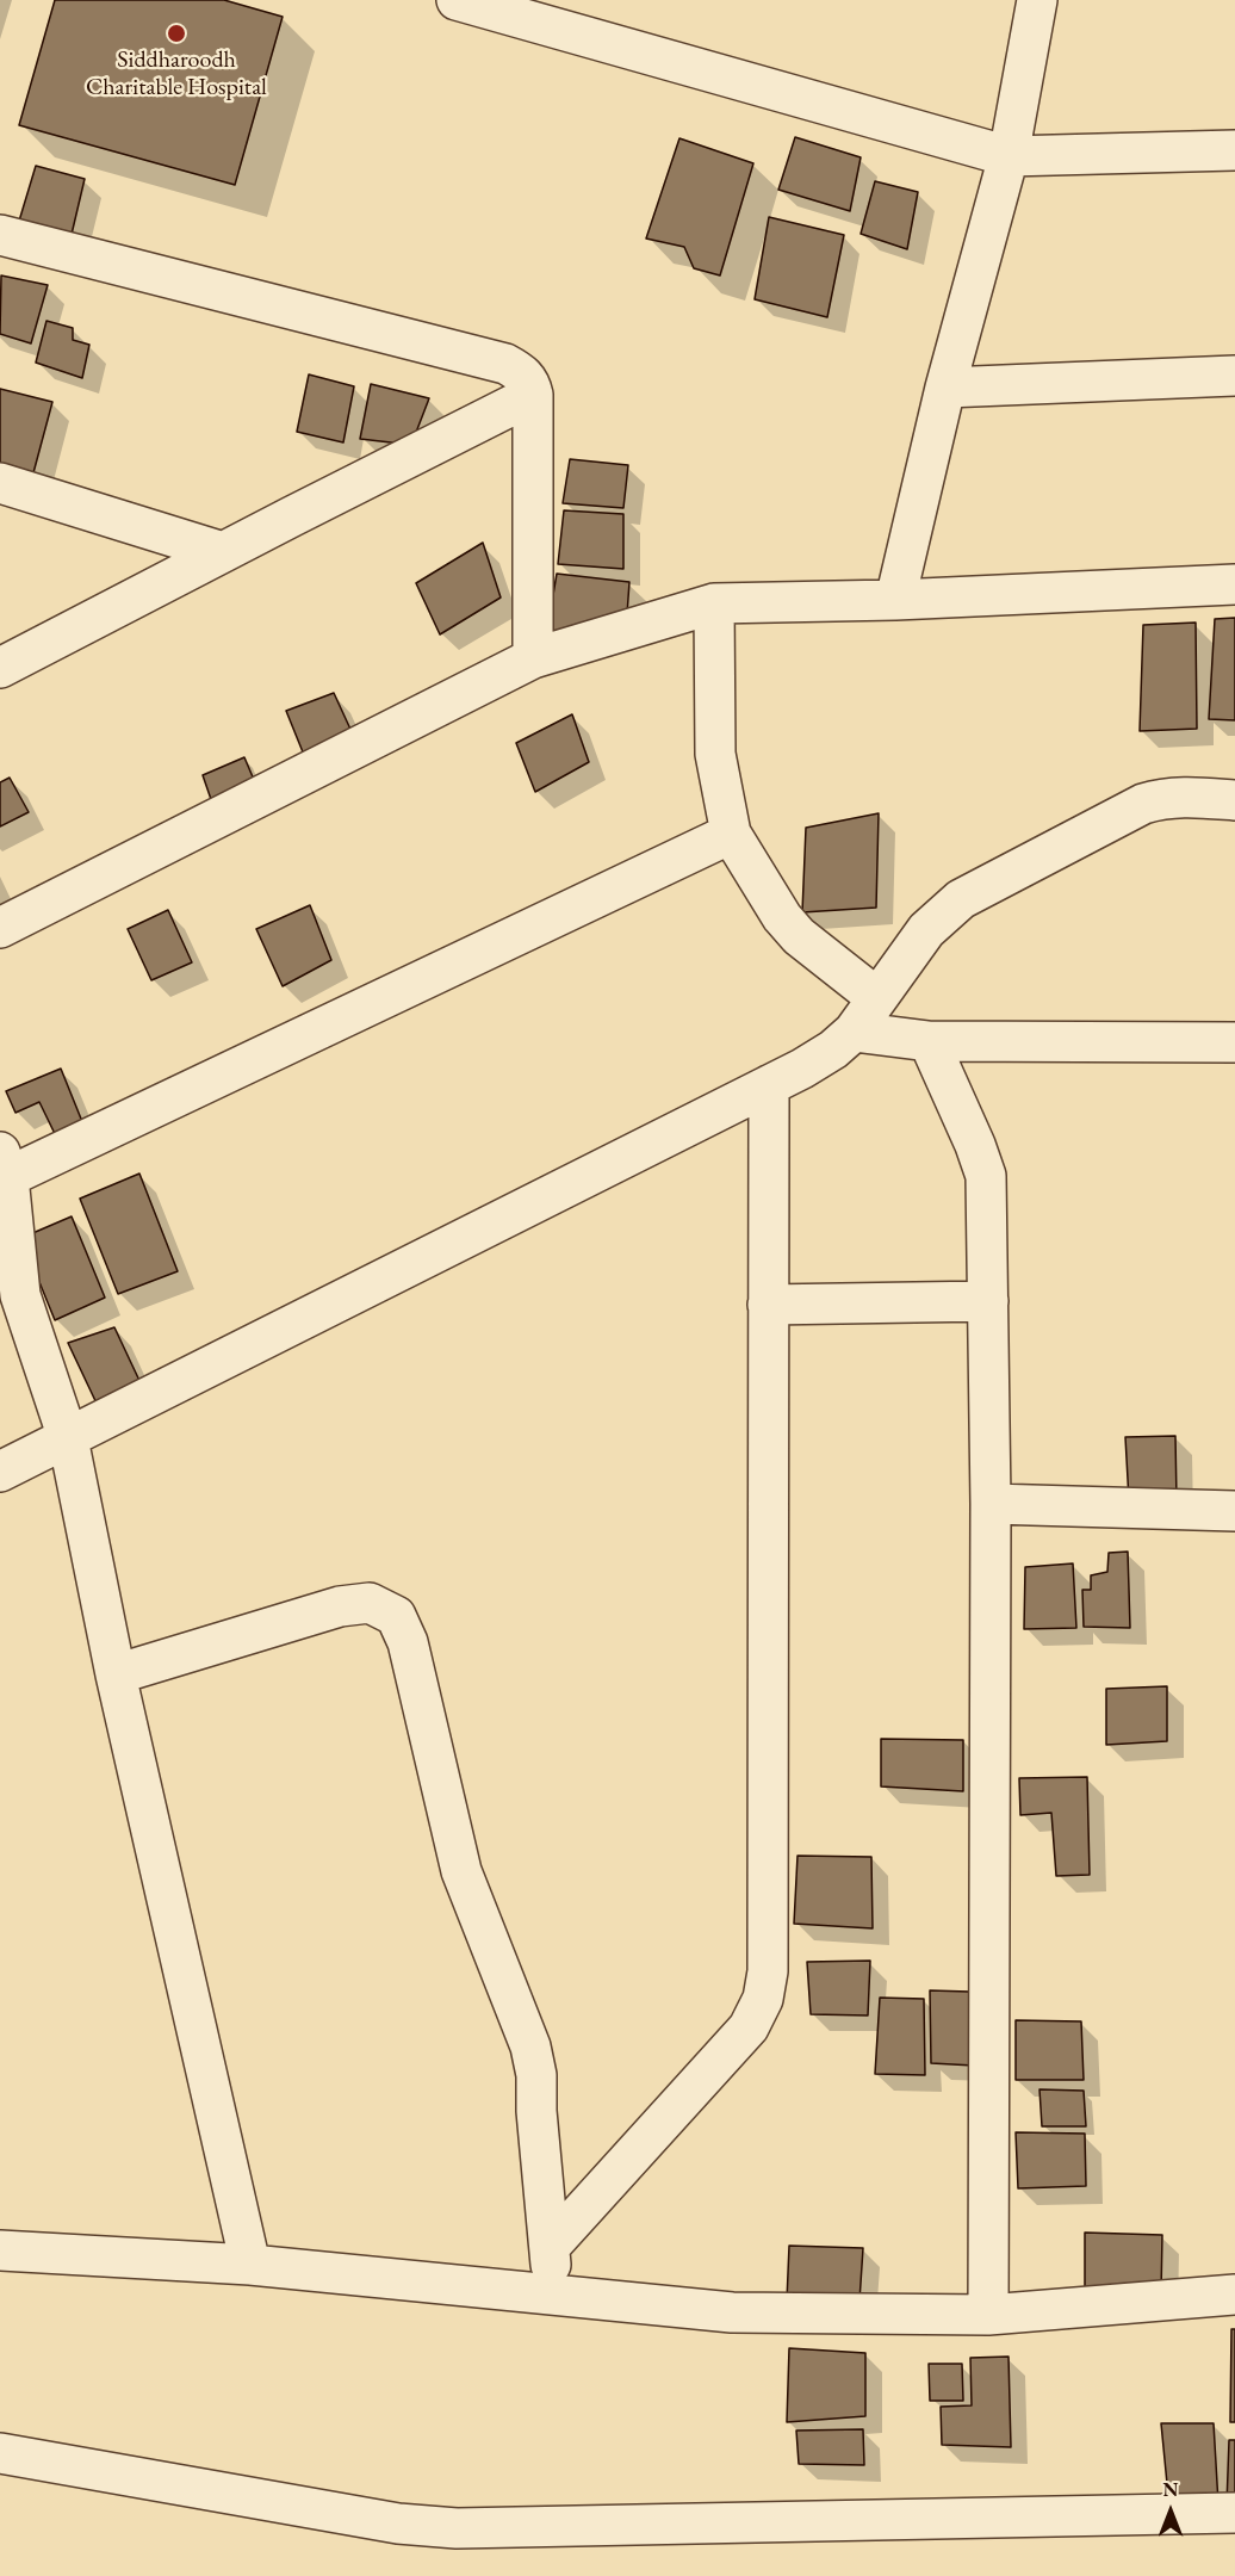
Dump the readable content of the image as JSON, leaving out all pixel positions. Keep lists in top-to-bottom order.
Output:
{
  "places": ["Siddharoodh Charitable Hospital"],
  "north": "top"
}
